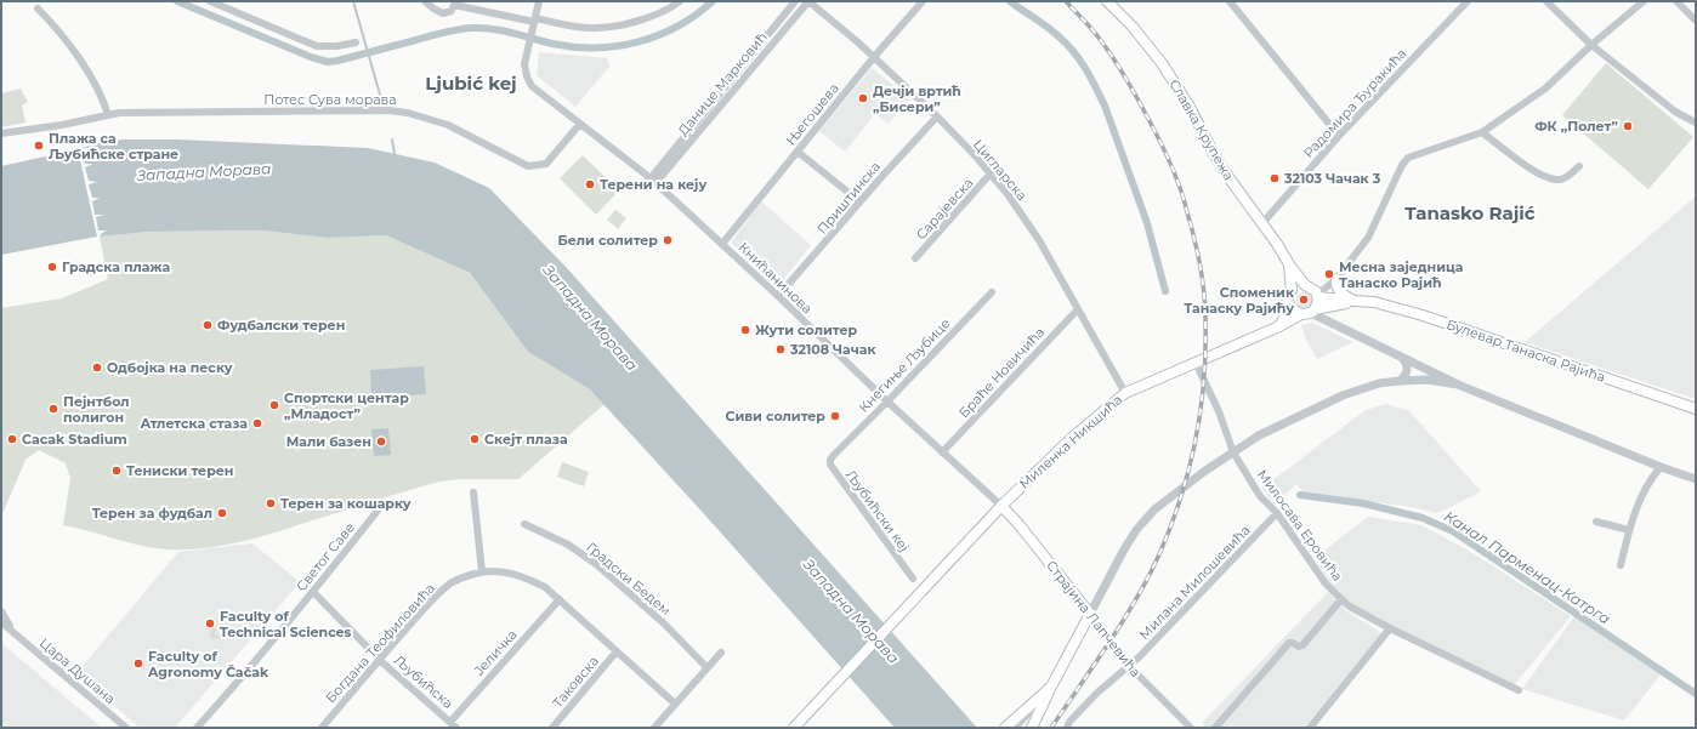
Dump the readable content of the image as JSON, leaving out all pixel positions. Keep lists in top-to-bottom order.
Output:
{
  "streets": {
    "main road": [
      "Славка Крупежа",
      "Булевар Танаска Рајића",
      "Миленка Никшића",
      "Страјина Лапчевића"
    ],
    "street": [
      "Данице Марковић",
      "Потес Сува морава",
      "Радомира Ђуракића",
      "Његошева",
      "Цигларска",
      "Приштинска",
      "Сарајевска",
      "Книћанинова",
      "Кнегиње Љубице",
      "Браће Новичића",
      "Љубићски кеј",
      "Милосава Еровића",
      "Светог Саве",
      "Градски Бедем",
      "Милана Милошевића",
      "Богдана Теофиловића",
      "Јеличка",
      "Цара Душана",
      "Љубићска",
      "Таковска"
    ]
  },
  "crossings": [
    ["Данице Марковић", "Цигларска"],
    ["Данице Марковић", "Книћанинова"],
    ["Потес Сува морава", "Книћанинова"],
    ["Радомира Ђуракића", "Славка Крупежа"],
    ["Његошева", "Цигларска"],
    ["Његошева", "Книћанинова"],
    ["Славка Крупежа", "Булевар Танаска Рајића"],
    ["Славка Крупежа", "Миленка Никшића"],
    ["Цигларска", "Приштинска"],
    ["Цигларска", "Сарајевска"],
    ["Цигларска", "Браће Новичића"],
    ["Цигларска", "Миленка Никшића"],
    ["Приштинска", "Книћанинова"],
    ["Книћанинова", "Кнегиње Љубице"],
    ["Книћанинова", "Браће Новичића"],
    ["Книћанинова", "Миленка Никшића"],
    ["Книћанинова", "Страјина Лапчевића"],
    ["Булевар Танаска Рајића", "Миленка Никшића"],
    ["Кнегиње Љубице", "Љубићски кеј"],
    ["Миленка Никшића", "Милосава Еровића"],
    ["Миленка Никшића", "Страјина Лапчевића"],
    ["Милосава Еровића", "Милана Милошевића"],
    ["Светог Саве", "Љубићска"],
    ["Милана Милошевића", "Страјина Лапчевића"],
    ["Богдана Теофиловића", "Јеличка"],
    ["Богдана Теофиловића", "Љубићска"],
    ["Богдана Теофиловића", "Таковска"],
    ["Јеличка", "Љубићска"]
  ],
  "districts": ["Ljubić kej", "Tanasko Rajić"],
  "water": ["Западна Морава", "Канал Парменац-Катрга"],
  "places": [
    "Дечји вртић „Бисери”",
    "ФК „Полет”",
    "Плажа са Љубићске стране",
    "32103 Чачак 3",
    "Терени на кеју",
    "Бели солитер",
    "Градска плажа",
    "Месна заједница Танаско Рајић",
    "Споменик Танаску Рајићу",
    "Фудбалски терен",
    "Жути солитер",
    "32108 Чачак",
    "Одбојка на песку",
    "Спортски центар „Младост”",
    "Пејнтбол полигон",
    "Сиви солитер",
    "Атлетска стаза",
    "Cacak Stadium",
    "Скејт плаза",
    "Мали базен",
    "Тениски терен",
    "Терен за кошарку",
    "Терен за фудбал",
    "Faculty of Technical Sciences",
    "Faculty of Agronomy Čačak"
  ]
}
